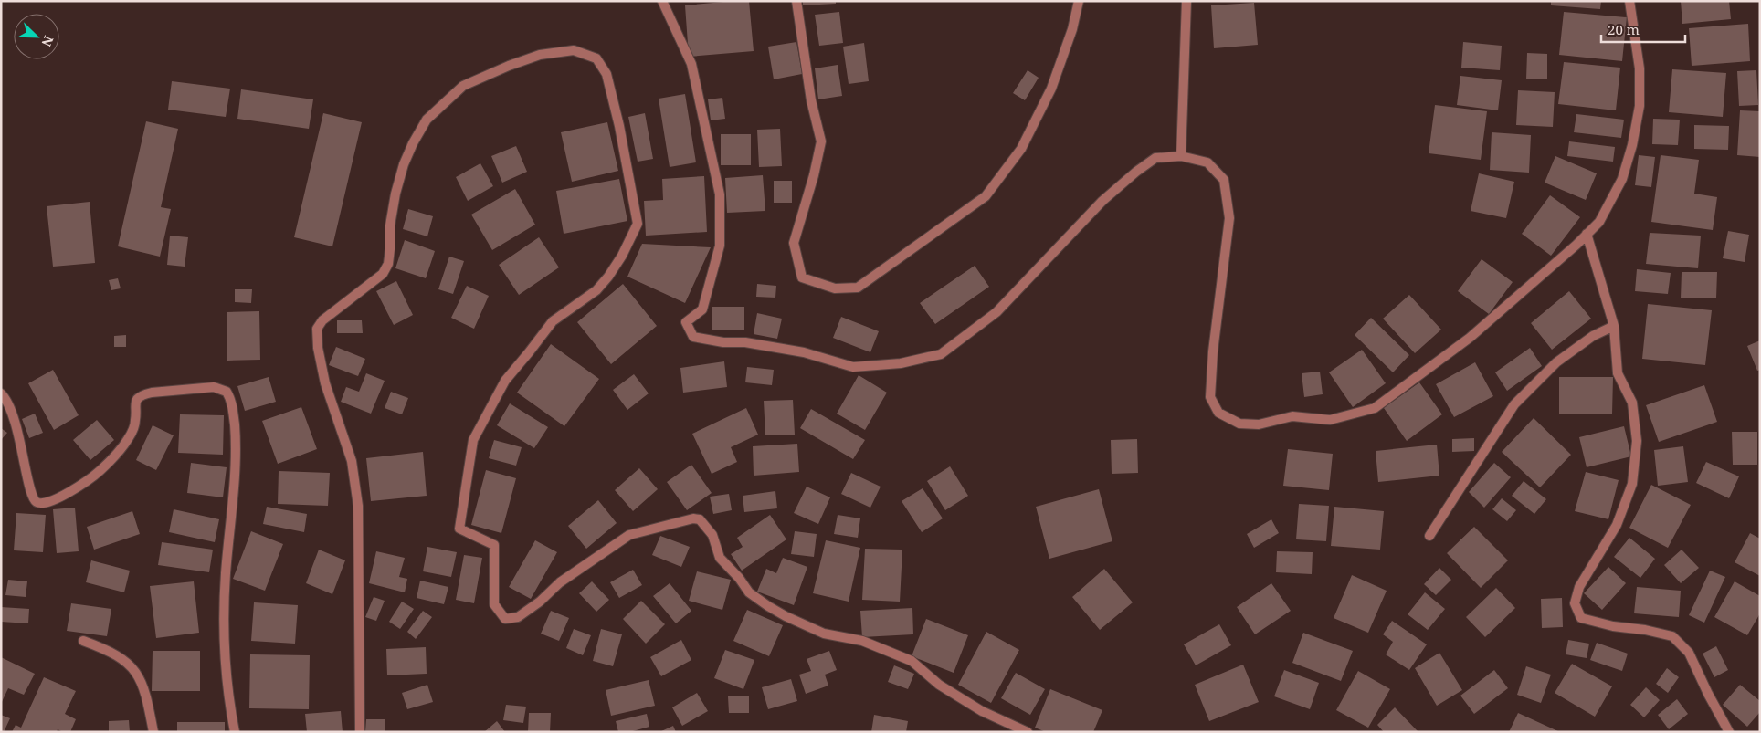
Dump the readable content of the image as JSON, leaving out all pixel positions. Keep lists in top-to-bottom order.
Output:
{
  "scale_bar": "20 m",
  "north": "bottom right"
}
